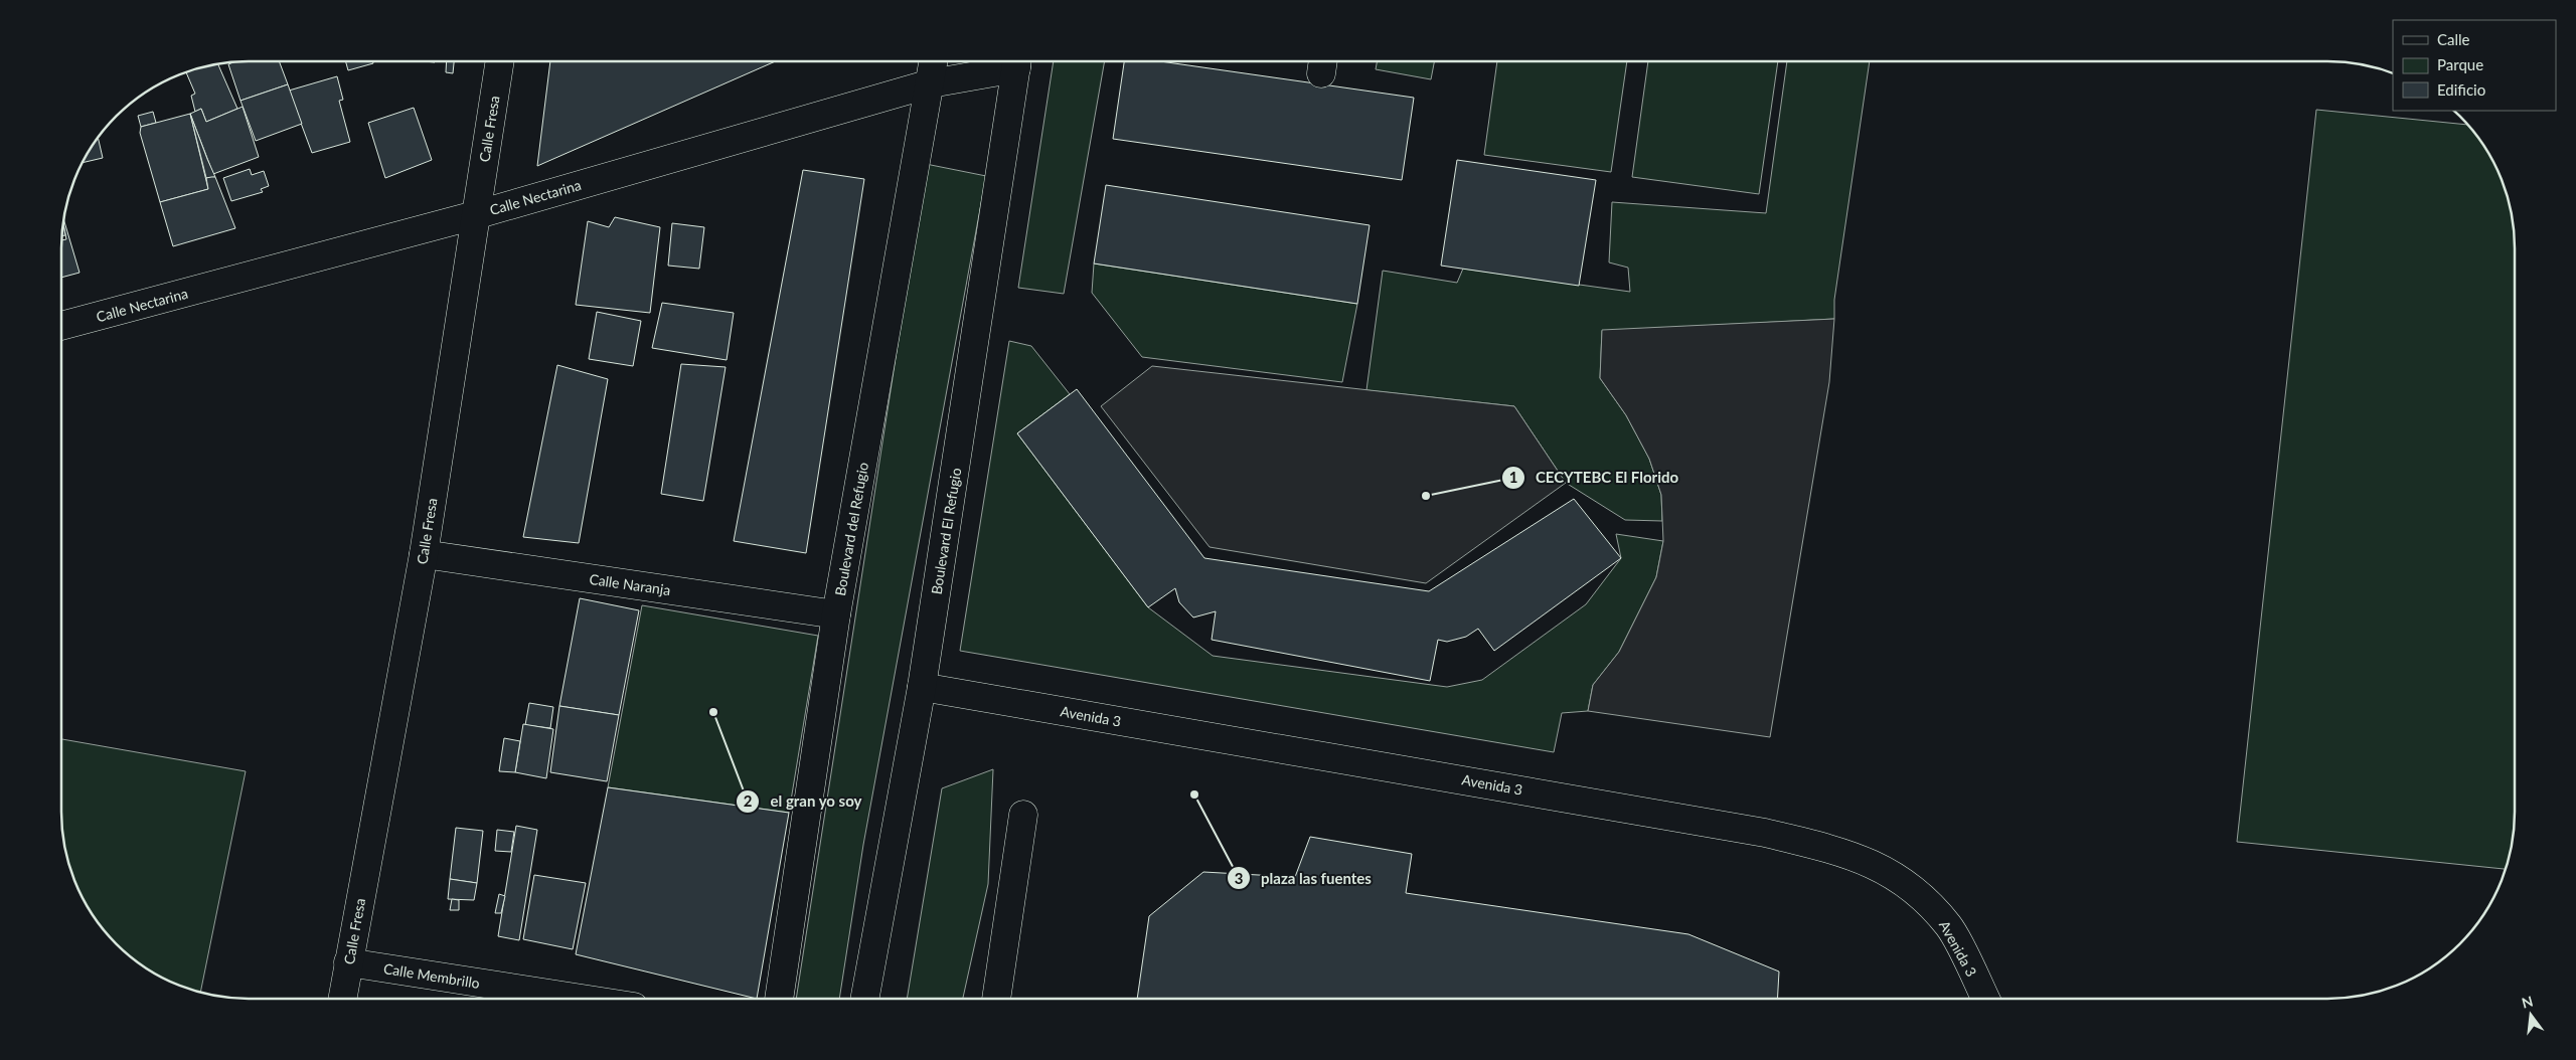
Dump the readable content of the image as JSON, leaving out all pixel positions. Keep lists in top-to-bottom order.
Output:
{
  "streets": {
    "street": [
      "Calle Fresa",
      "Calle Nectarina",
      "Boulevard del Refugio",
      "Boulevard El Refugio",
      "Calle Naranja",
      "Avenida 3",
      "Calle Membrillo"
    ]
  },
  "crossings": [
    ["Calle Fresa", "Calle Nectarina"],
    ["Calle Fresa", "Calle Naranja"],
    ["Calle Fresa", "Calle Membrillo"],
    ["Calle Nectarina", "Boulevard del Refugio"],
    ["Boulevard del Refugio", "Calle Naranja"],
    ["Boulevard El Refugio", "Avenida 3"]
  ],
  "places": ["CECYTEBC El Florido", "el gran yo soy", "plaza las fuentes"],
  "legend": ["Calle", "Parque", "Edificio"],
  "north": "top"
}
